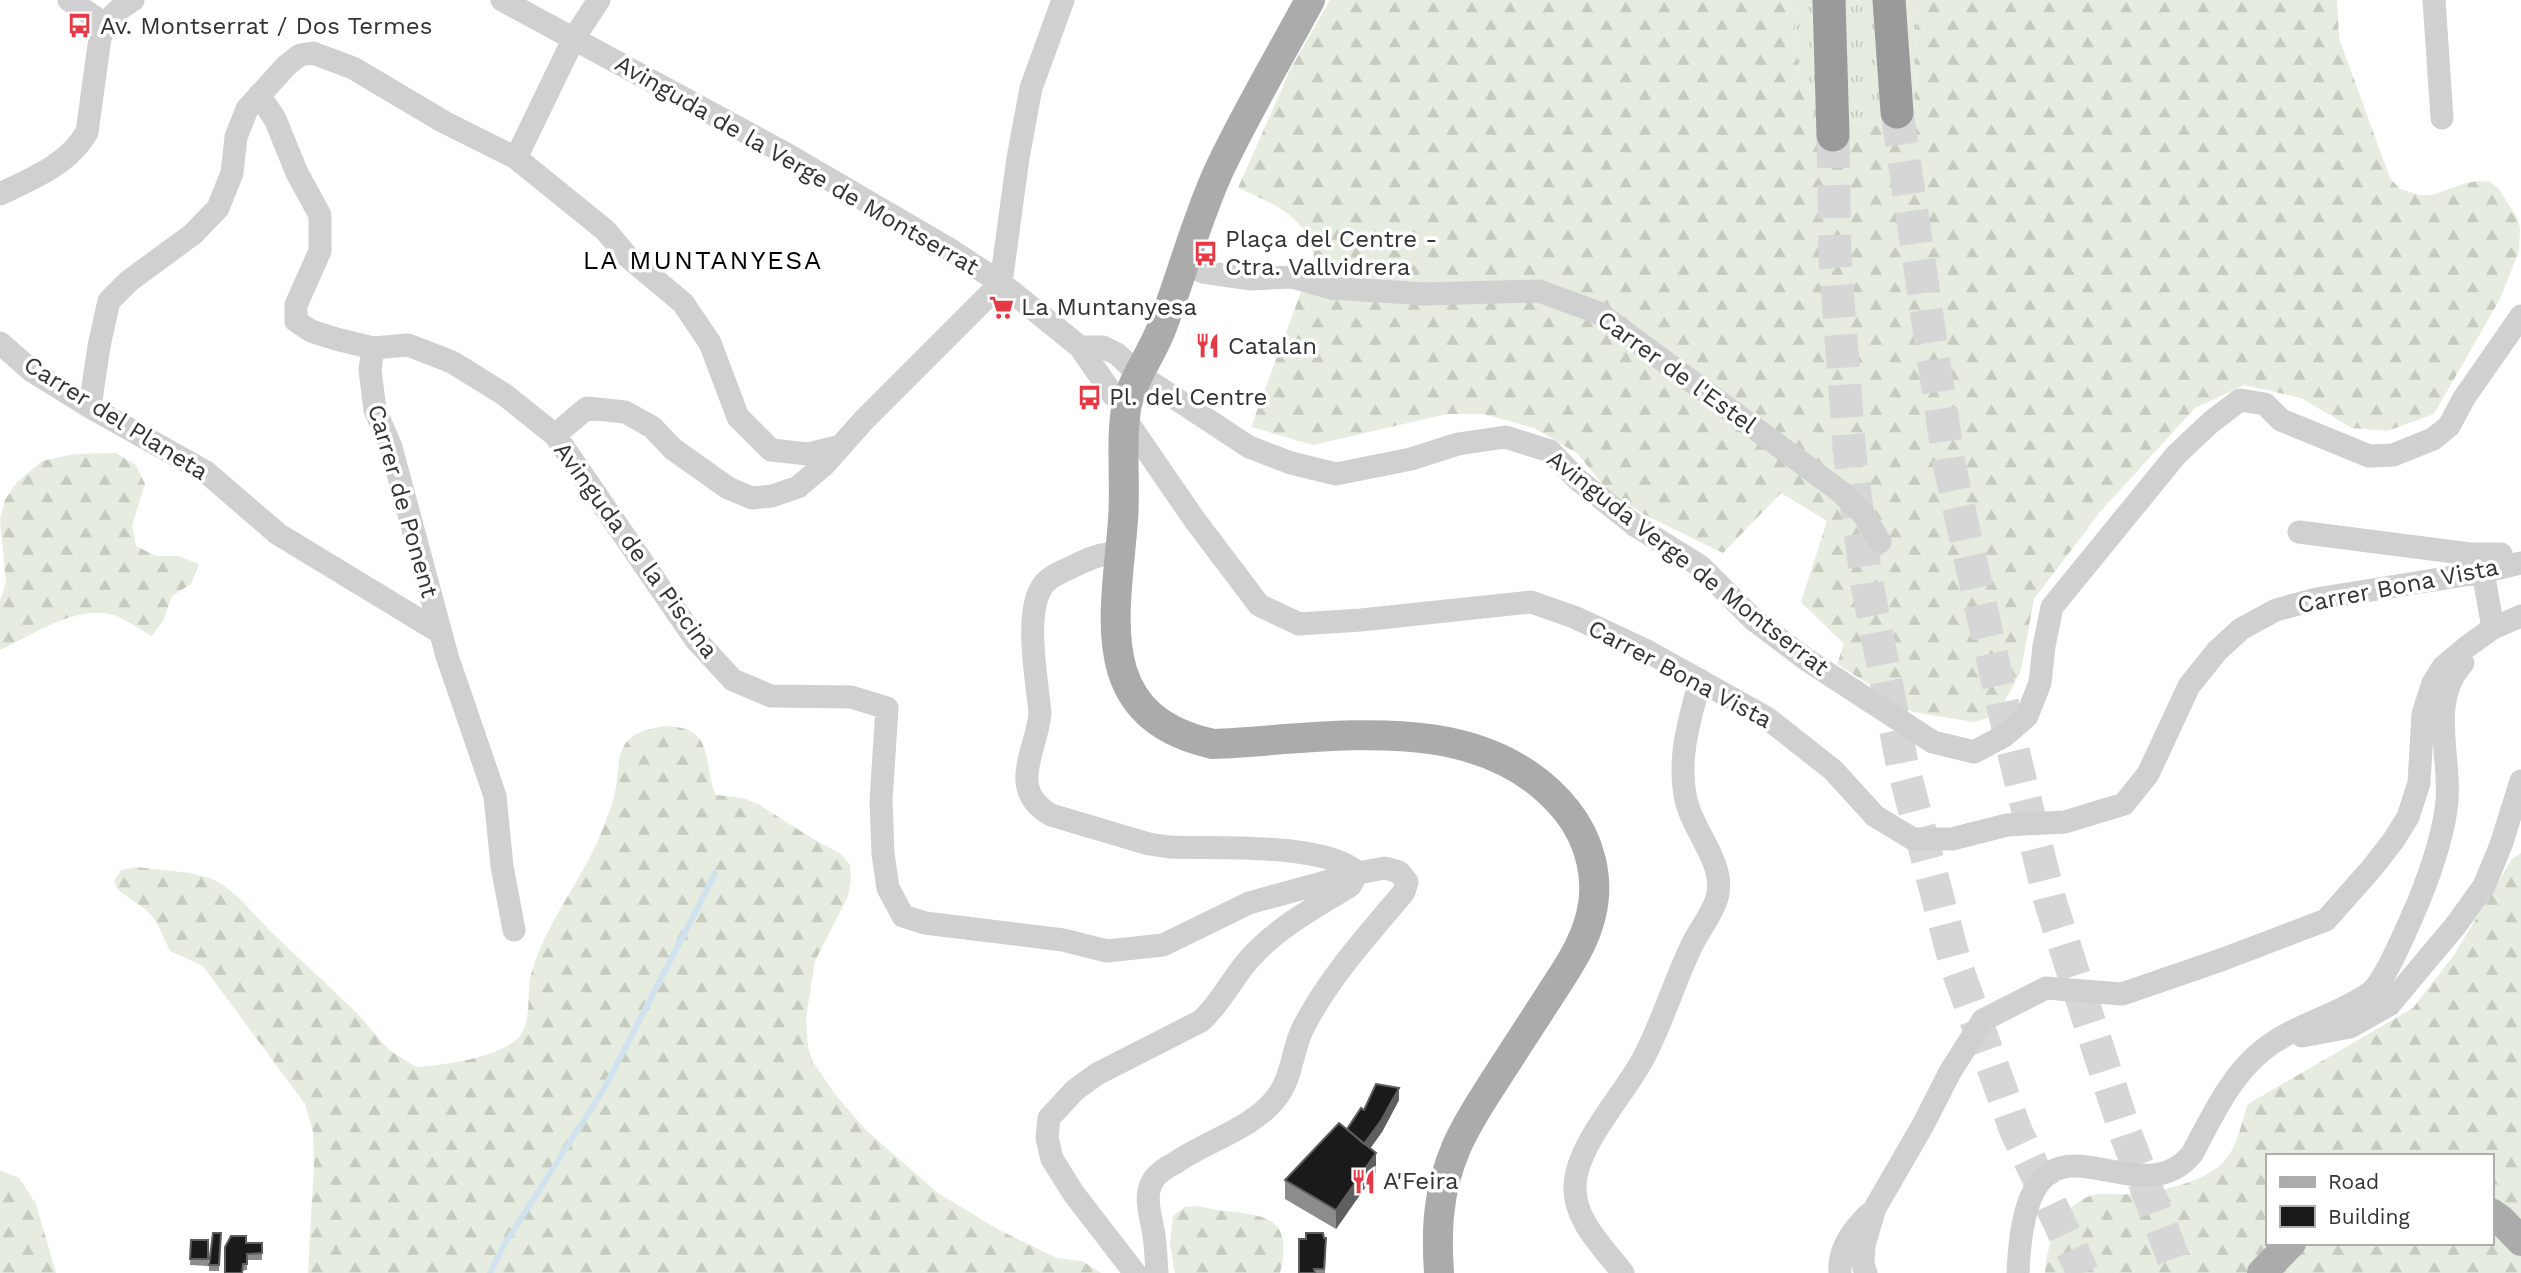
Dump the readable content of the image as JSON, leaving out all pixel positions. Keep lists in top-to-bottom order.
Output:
{
  "streets": {
    "street": [
      "Avinguda de la Verge de Montserrat",
      "Carrer de l'Estel",
      "Carrer del Planeta",
      "Carrer de Ponent",
      "Avinguda de la Piscina",
      "Avinguda Verge de Montserrat",
      "Carrer Bona Vista"
    ]
  },
  "crossings": [
    ["Avinguda de la Verge de Montserrat", "Avinguda Verge de Montserrat"],
    ["Avinguda de la Verge de Montserrat", "Carrer Bona Vista"],
    ["Carrer del Planeta", "Carrer de Ponent"],
    ["Carrer de Ponent", "Avinguda de la Piscina"],
    ["Avinguda Verge de Montserrat", "Carrer Bona Vista"]
  ],
  "districts": ["LA MUNTANYESA"],
  "places": {
    "bus stop": ["Av. Montserrat / Dos Termes", "Plaça del Centre - Ctra. Vallvidrera", "Pl. del Centre"],
    "supermarket": ["La Muntanyesa"],
    "restaurant": ["Catalan", "A'Feira"]
  },
  "legend": ["Road", "Building"]
}
